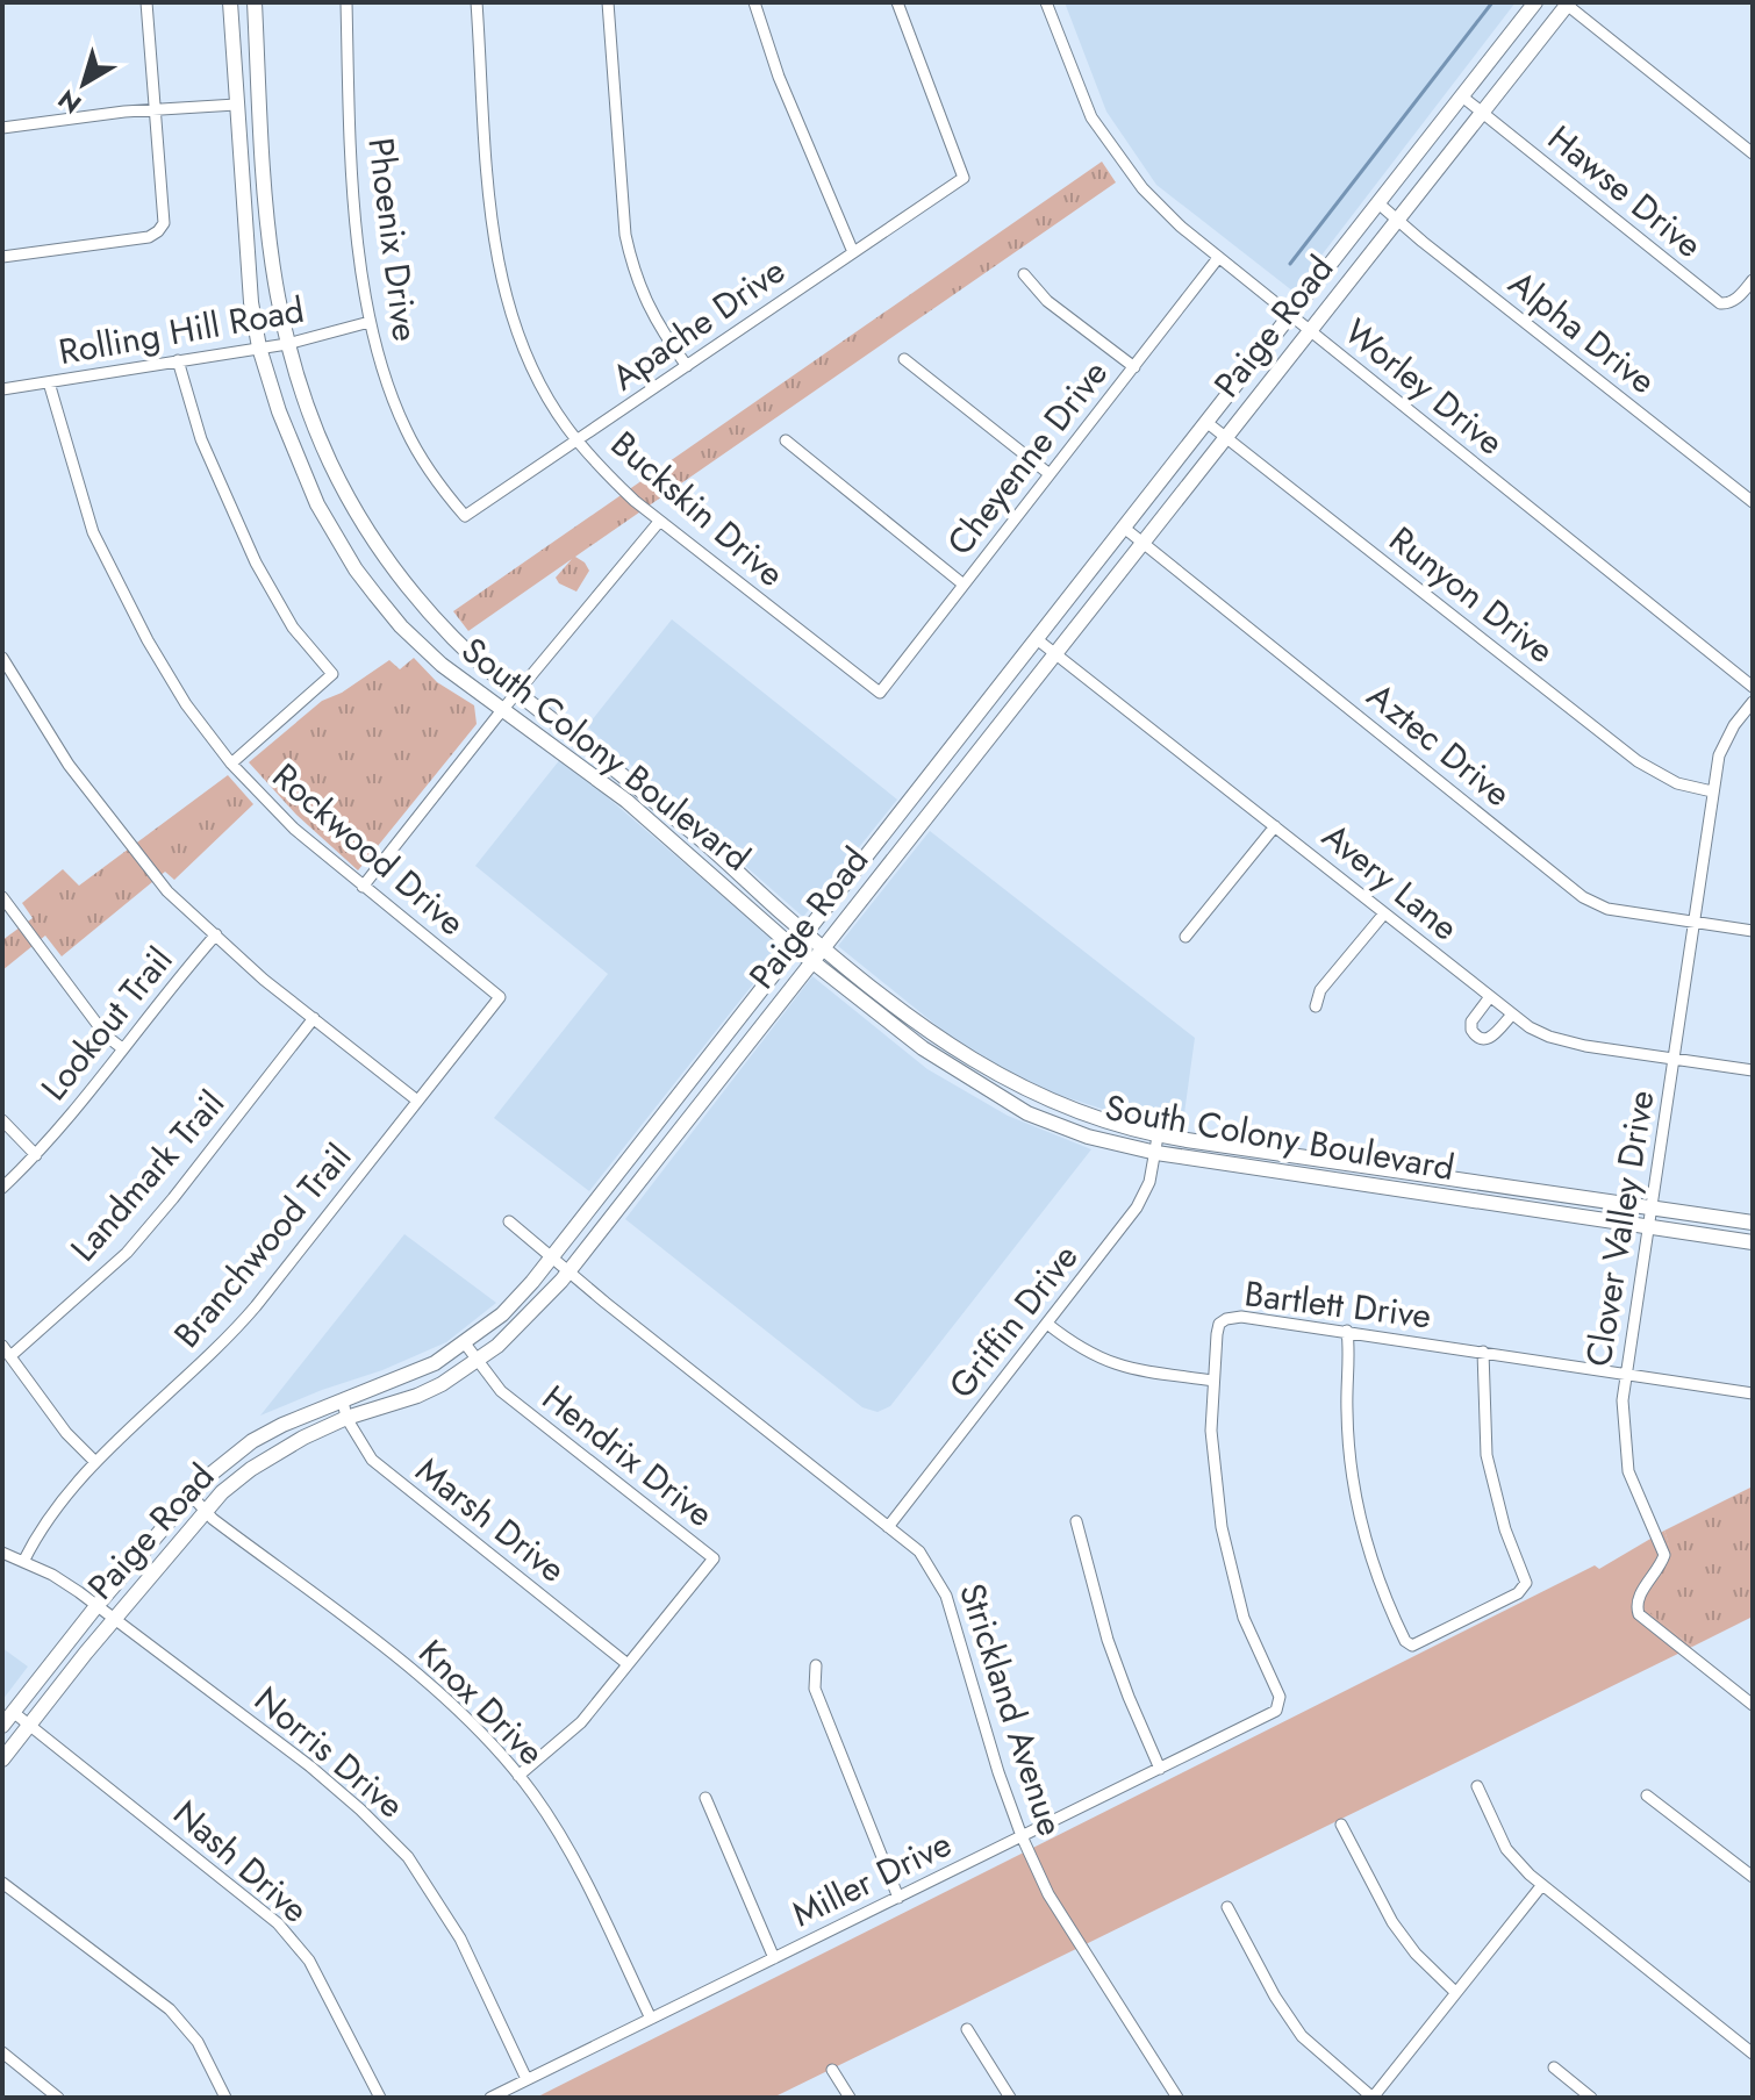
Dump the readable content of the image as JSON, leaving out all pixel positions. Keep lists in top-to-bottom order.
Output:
{
  "streets": {
    "main road": ["Paige Road", "South Colony Boulevard"],
    "street": [
      "Hawse Drive",
      "Phoenix Drive",
      "Apache Drive",
      "Rolling Hill Road",
      "Alpha Drive",
      "Worley Drive",
      "Cheyenne Drive",
      "Buckskin Drive",
      "Runyon Drive",
      "Aztec Drive",
      "Rockwood Drive",
      "Avery Lane",
      "Lookout Trail",
      "Landmark Trail",
      "Clover Valley Drive",
      "Branchwood Trail",
      "Bartlett Drive",
      "Griffin Drive",
      "Hendrix Drive",
      "Marsh Drive",
      "Knox Drive",
      "Strickland Avenue",
      "Norris Drive",
      "Nash Drive",
      "Miller Drive"
    ]
  },
  "crossings": [
    ["Hawse Drive", "Paige Road"],
    ["Phoenix Drive", "Apache Drive"],
    ["Phoenix Drive", "Rolling Hill Road"],
    ["Apache Drive", "Buckskin Drive"],
    ["Paige Road", "Alpha Drive"],
    ["Paige Road", "Worley Drive"],
    ["Paige Road", "Runyon Drive"],
    ["Paige Road", "Aztec Drive"],
    ["Paige Road", "South Colony Boulevard"],
    ["Paige Road", "Avery Lane"],
    ["Paige Road", "Hendrix Drive"],
    ["Paige Road", "Marsh Drive"],
    ["Paige Road", "Knox Drive"],
    ["Paige Road", "Strickland Avenue"],
    ["Paige Road", "Norris Drive"],
    ["Paige Road", "Nash Drive"],
    ["Rolling Hill Road", "South Colony Boulevard"],
    ["Rolling Hill Road", "Rockwood Drive"],
    ["Worley Drive", "Cheyenne Drive"],
    ["Cheyenne Drive", "Buckskin Drive"],
    ["Runyon Drive", "Clover Valley Drive"],
    ["Aztec Drive", "Clover Valley Drive"],
    ["South Colony Boulevard", "Clover Valley Drive"],
    ["South Colony Boulevard", "Griffin Drive"],
    ["Rockwood Drive", "Branchwood Trail"],
    ["Avery Lane", "Clover Valley Drive"],
    ["Clover Valley Drive", "Bartlett Drive"],
    ["Branchwood Trail", "Norris Drive"],
    ["Bartlett Drive", "Miller Drive"],
    ["Griffin Drive", "Strickland Avenue"],
    ["Hendrix Drive", "Marsh Drive"],
    ["Hendrix Drive", "Knox Drive"],
    ["Knox Drive", "Miller Drive"],
    ["Strickland Avenue", "Miller Drive"],
    ["Norris Drive", "Miller Drive"]
  ],
  "north": "bottom left"
}
